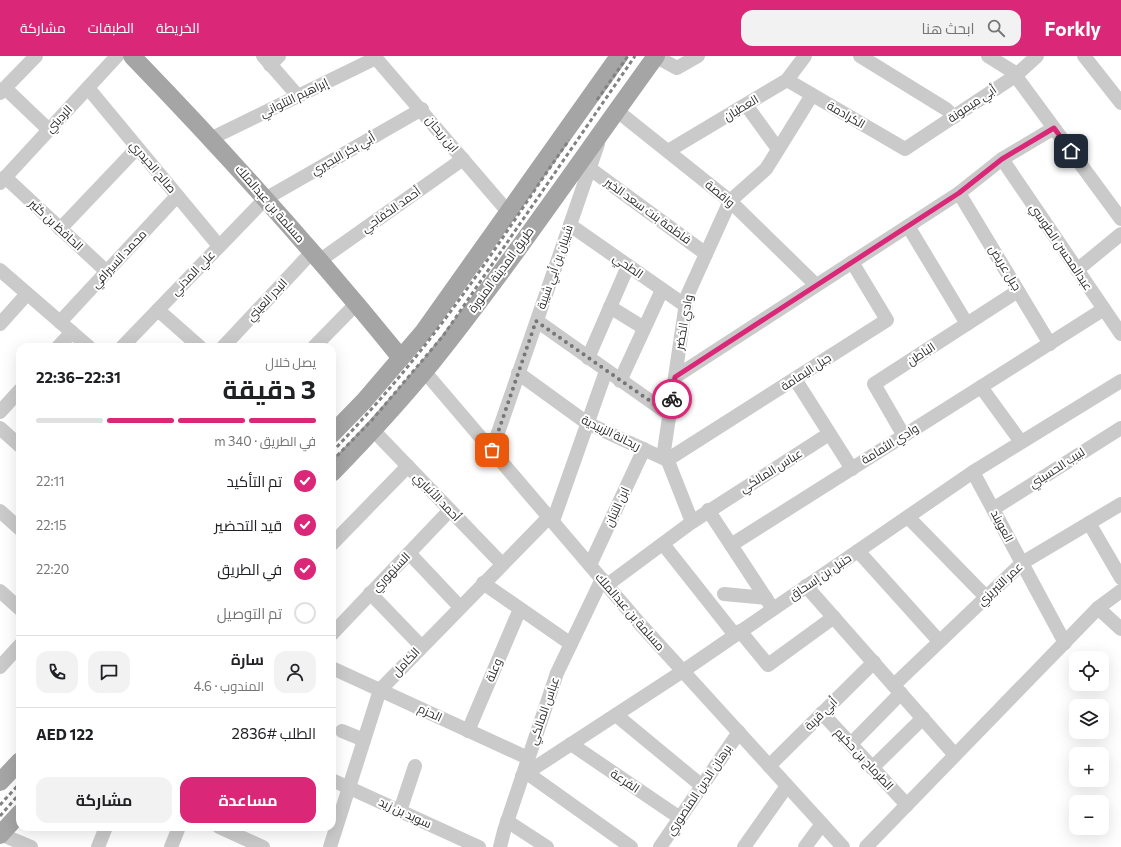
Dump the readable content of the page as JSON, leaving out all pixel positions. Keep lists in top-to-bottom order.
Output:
{
  "streets": {
    "main road": ["مسلمة بن عبدالملك", "طريق المدينة المنورة"],
    "street": [
      "إبراهيم التلواني",
      "أبي ميمونة",
      "العطيان",
      "الكرادمة",
      "الرديني",
      "ابن ريحان",
      "أبي بكر البحيري",
      "صالح الحيدري",
      "واقصة",
      "أحمد الخفاجي",
      "فاطمة بنت سعد الخير",
      "الحافظ بن كثير",
      "عبدالمحسن الطوسي",
      "محمد السيرافي",
      "الطحي",
      "شيبان بن أبي شيبة",
      "جبل عريض",
      "علي المدني",
      "البدر العيني",
      "وادي الخضر",
      "الباطن",
      "جبل اليمامة",
      "ريحانة الزبيدية",
      "وادي الثمامة",
      "لبيب الحسيني",
      "عباس المالكي",
      "أحمد الأنباري",
      "ابن التبان",
      "العويند",
      "السنهوري",
      "حنبل بن إسحاق",
      "عمر التبريزي",
      "الكامل",
      "وعلة",
      "الحزم",
      "أبي قربة",
      "الطرماح بن حكيم",
      "الفرعة",
      "برهان الدين المنصوري",
      "سويد بن زيد"
    ]
  },
  "crossings": [
    ["إبراهيم التلواني", "ابن ريحان"],
    ["إبراهيم التلواني", "مسلمة بن عبدالملك"],
    ["أبي ميمونة", "الكرادمة"],
    ["العطيان", "الكرادمة"],
    ["العطيان", "واقصة"],
    ["الكرادمة", "وادي الخضر"],
    ["الرديني", "صالح الحيدري"],
    ["الرديني", "الحافظ بن كثير"],
    ["ابن ريحان", "أبي بكر البحيري"],
    ["ابن ريحان", "أحمد الخفاجي"],
    ["أبي بكر البحيري", "مسلمة بن عبدالملك"],
    ["أبي بكر البحيري", "علي المدني"],
    ["صالح الحيدري", "محمد السيرافي"],
    ["صالح الحيدري", "علي المدني"],
    ["واقصة", "طريق المدينة المنورة"],
    ["واقصة", "وادي الخضر"],
    ["مسلمة بن عبدالملك", "أحمد الخفاجي"],
    ["مسلمة بن عبدالملك", "شيبان بن أبي شيبة"],
    ["مسلمة بن عبدالملك", "طريق المدينة المنورة"],
    ["مسلمة بن عبدالملك", "علي المدني"],
    ["مسلمة بن عبدالملك", "البدر العيني"],
    ["مسلمة بن عبدالملك", "عباس المالكي"],
    ["مسلمة بن عبدالملك", "ابن التبان"],
    ["مسلمة بن عبدالملك", "حنبل بن إسحاق"],
    ["مسلمة بن عبدالملك", "الكامل"],
    ["مسلمة بن عبدالملك", "أبي قربة"],
    ["مسلمة بن عبدالملك", "برهان الدين المنصوري"],
    ["أحمد الخفاجي", "البدر العيني"],
    ["فاطمة بنت سعد الخير", "شيبان بن أبي شيبة"],
    ["فاطمة بنت سعد الخير", "وادي الخضر"],
    ["الحافظ بن كثير", "محمد السيرافي"],
    ["عبدالمحسن الطوسي", "وادي الثمامة"],
    ["الطحي", "شيبان بن أبي شيبة"],
    ["الطحي", "وادي الخضر"],
    ["شيبان بن أبي شيبة", "طريق المدينة المنورة"],
    ["شيبان بن أبي شيبة", "ريحانة الزبيدية"],
    ["جبل عريض", "الباطن"],
    ["جبل عريض", "وادي الثمامة"],
    ["طريق المدينة المنورة", "أحمد الأنباري"],
    ["وادي الخضر", "جبل اليمامة"],
    ["وادي الخضر", "ريحانة الزبيدية"],
    ["وادي الخضر", "عباس المالكي"],
    ["الباطن", "وادي الثمامة"],
    ["جبل اليمامة", "ريحانة الزبيدية"],
    ["ريحانة الزبيدية", "ابن التبان"],
    ["ريحانة الزبيدية", "الكامل"],
    ["لبيب الحسيني", "العويند"],
    ["عباس المالكي", "حنبل بن إسحاق"],
    ["عباس المالكي", "الحزم"],
    ["أحمد الأنباري", "السنهوري"],
    ["أحمد الأنباري", "الكامل"],
    ["العويند", "حنبل بن إسحاق"],
    ["العويند", "عمر التبريزي"],
    ["حنبل بن إسحاق", "الفرعة"],
    ["عمر التبريزي", "الطرماح بن حكيم"],
    ["الكامل", "الحزم"],
    ["الكامل", "سويد بن زيد"],
    ["وعلة", "الحزم"],
    ["أبي قربة", "الطرماح بن حكيم"],
    ["الفرعة", "برهان الدين المنصوري"]
  ],
  "page": {
    "header": "Forkly",
    "search": "ابحث هنا",
    "nav": ["الخريطة", "الطبقات", "مشاركة"],
    "heading": ["3 دقيقة", "يصل خلال", "22:31–22:36"],
    "panel": [
      "سارة",
      "المندوب · 4.6",
      "الطلب #2836",
      "AED 122"
    ],
    "bar": "في الطريق · 340 m",
    "list": [
      ["تم التأكيد", "22:11"],
      ["قيد التحضير", "22:15"],
      ["في الطريق", "22:20"],
      "تم التوصيل"
    ],
    "map_buttons": ["+", "−"],
    "buttons": ["مساعدة", "مشاركة"]
  }
}
